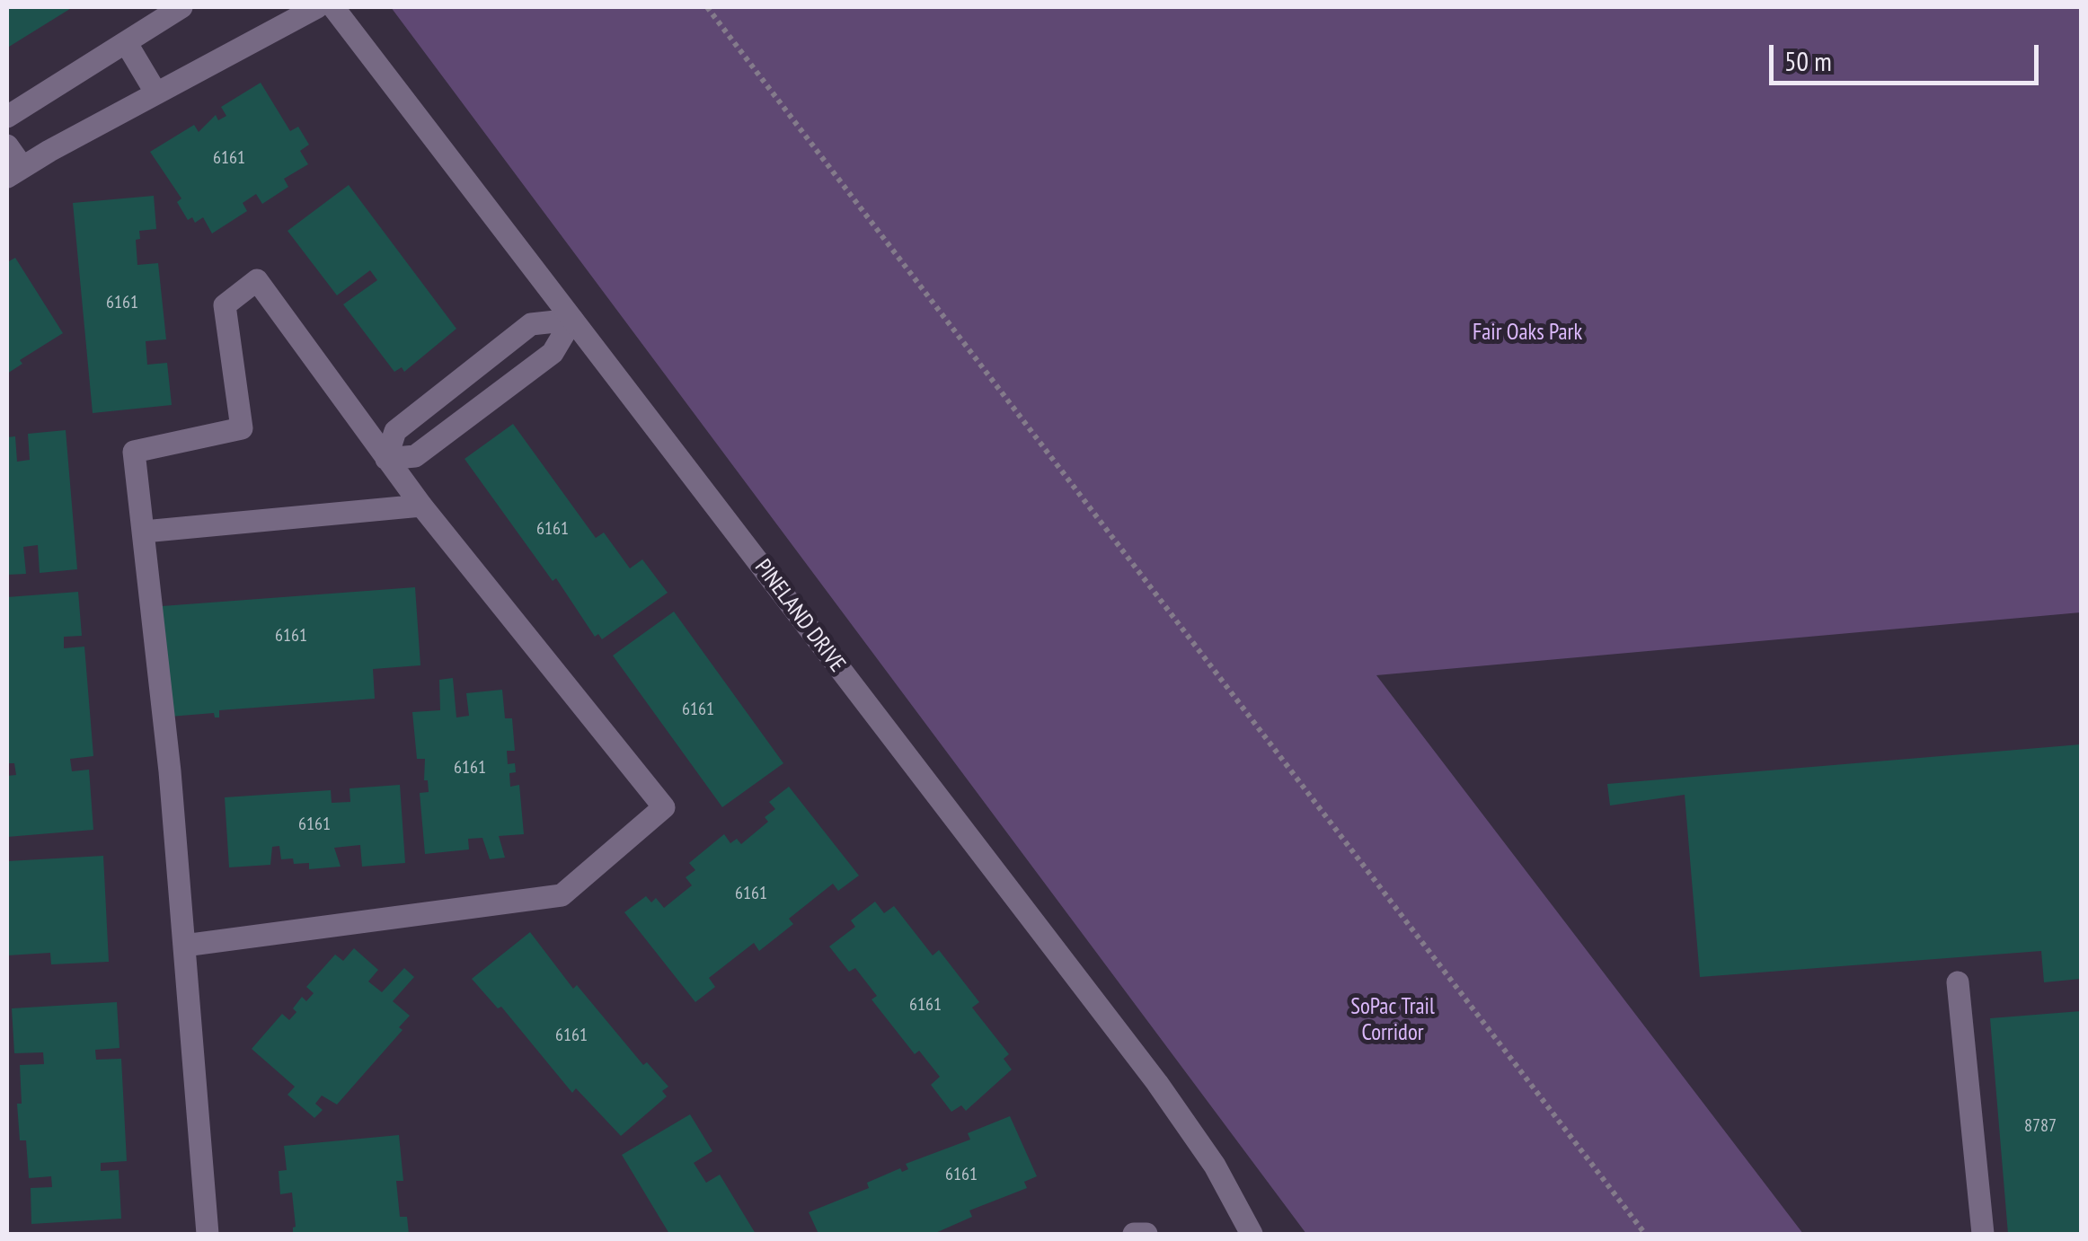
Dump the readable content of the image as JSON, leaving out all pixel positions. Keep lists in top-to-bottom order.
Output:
{
  "streets": {
    "street": ["PINELAND DRIVE"]
  },
  "parks": ["Fair Oaks Park", "SoPac Trail Corridor"],
  "house_numbers": [
    "6161",
    "6161",
    "6161",
    "6161",
    "6161",
    "6161",
    "6161",
    "6161",
    "6161",
    "6161",
    "8787",
    "6161"
  ],
  "scale_bar": "50 m"
}
